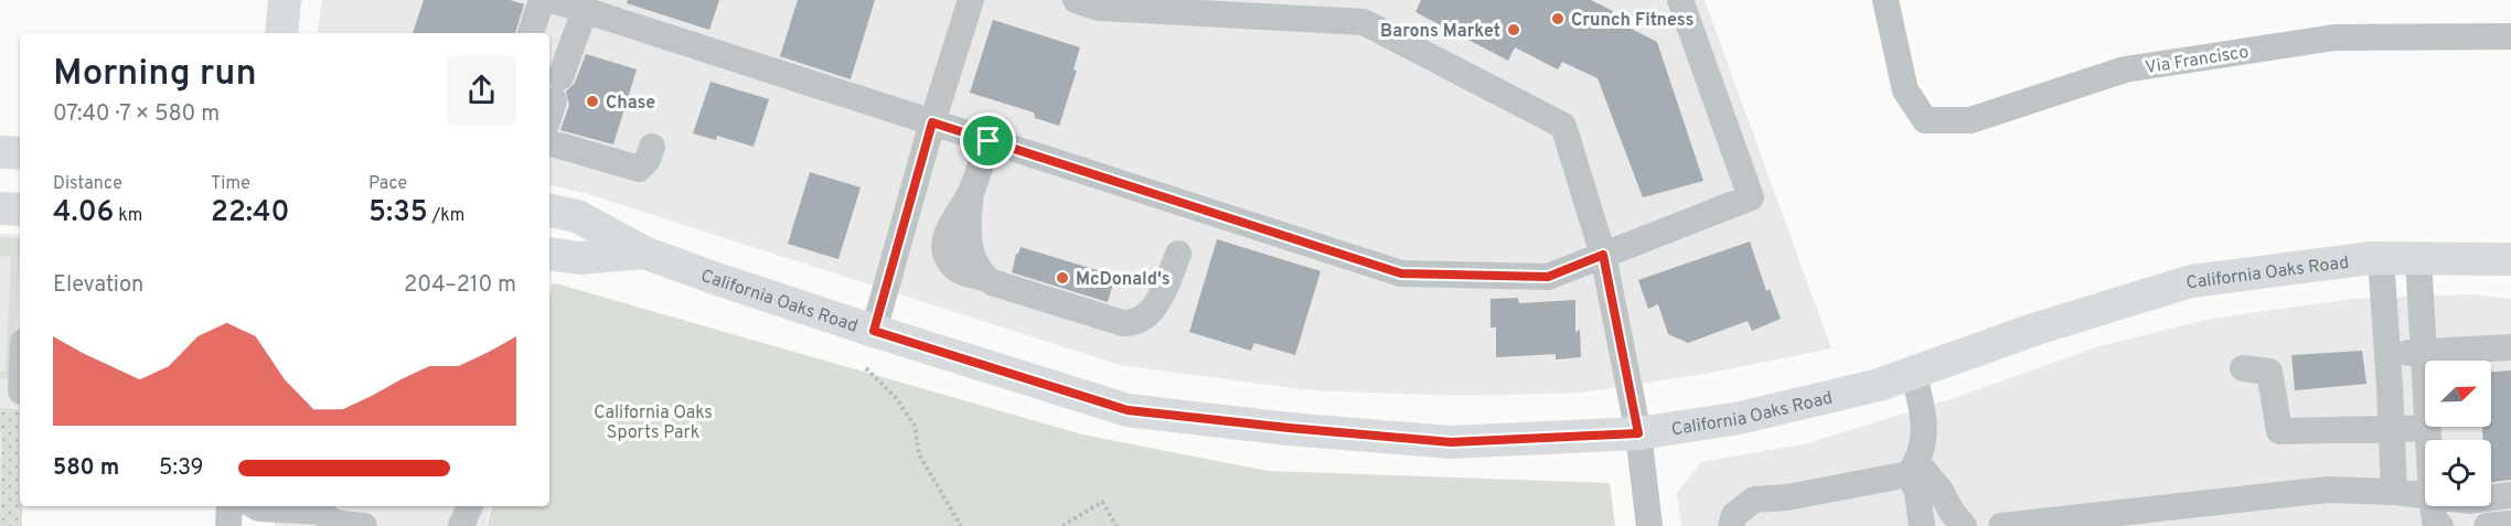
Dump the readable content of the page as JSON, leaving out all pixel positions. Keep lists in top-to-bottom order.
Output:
{
  "streets": {
    "main road": ["California Oaks Road"],
    "street": ["Via Francisco"]
  },
  "parks": ["California Oaks Sports Park"],
  "places": [
    "Crunch Fitness",
    "Barons Market",
    "Chase",
    "McDonald's"
  ],
  "north": "top right",
  "page": {
    "heading": ["Morning run", "07:40 · 7 × 580 m"],
    "stats": [
      ["Distance", "4.06 km"],
      ["Time", "22:40"],
      ["Pace", "5:35 /km"]
    ],
    "chart": ["Elevation", "204–210 m"],
    "list": [
      {
        "name": "580 m",
        "note": "5:39"
      }
    ]
  }
}
